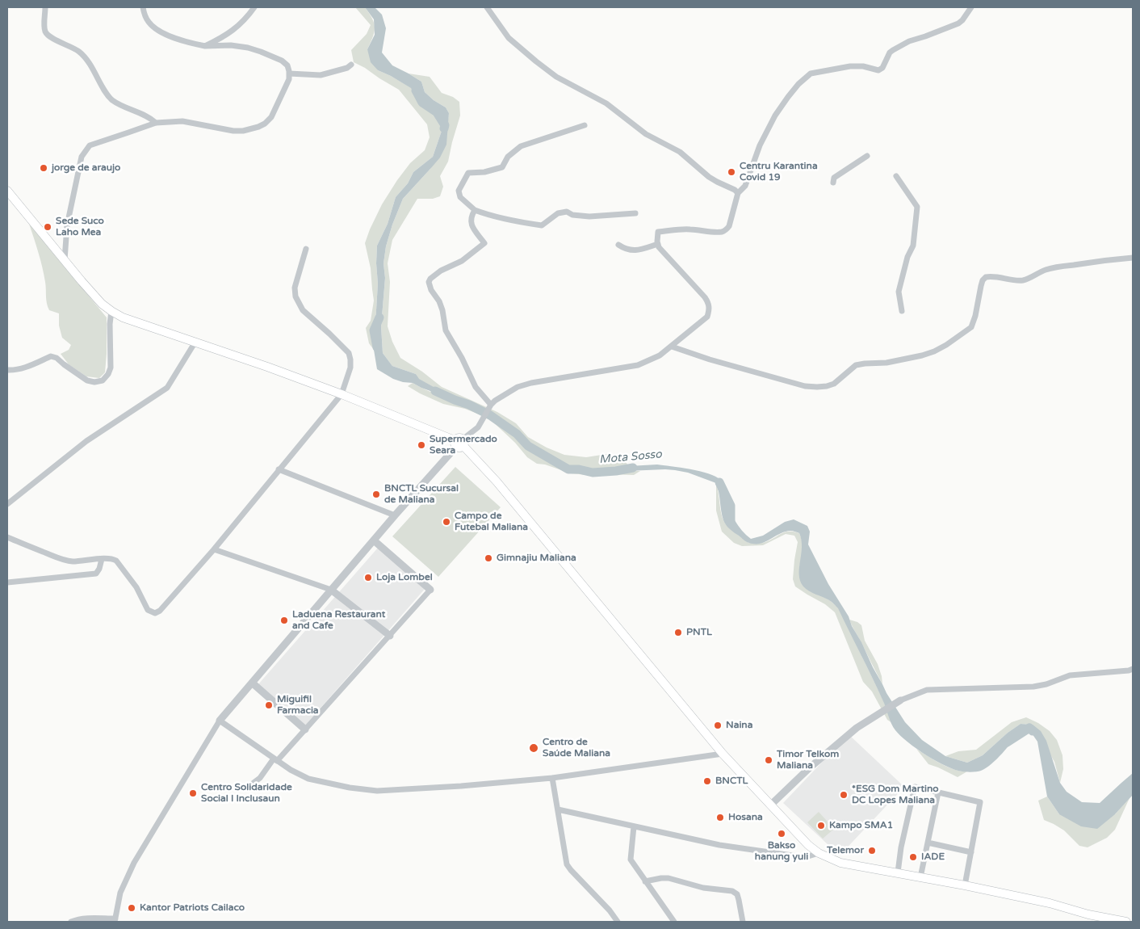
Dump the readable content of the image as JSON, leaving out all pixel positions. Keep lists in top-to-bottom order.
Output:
{
  "water": ["Mota Sosso"],
  "places": [
    "jorge de araujo",
    "Centru Karantina Covid 19",
    "Sede Suco Laho Mea",
    "Supermercado Seara",
    "BNCTL Sucursal de Maliana",
    "Campo de Futebal Maliana",
    "Gimnajiu Maliana",
    "Loja Lombel",
    "Laduena Restaurant and Cafe",
    "PNTL",
    "Miguifil Farmacia",
    "Naina",
    "Centro de Saúde Maliana",
    "Timor Telkom Maliana",
    "BNCTL",
    "Centro Solidaridade Social I Inclusaun",
    "*ESG Dom Martino DC Lopes Maliana",
    "Hosana",
    "Kampo SMA1",
    "Bakso hanung yuli",
    "Telemor",
    "IADE",
    "Kantor Patriots Cailaco"
  ]
}
